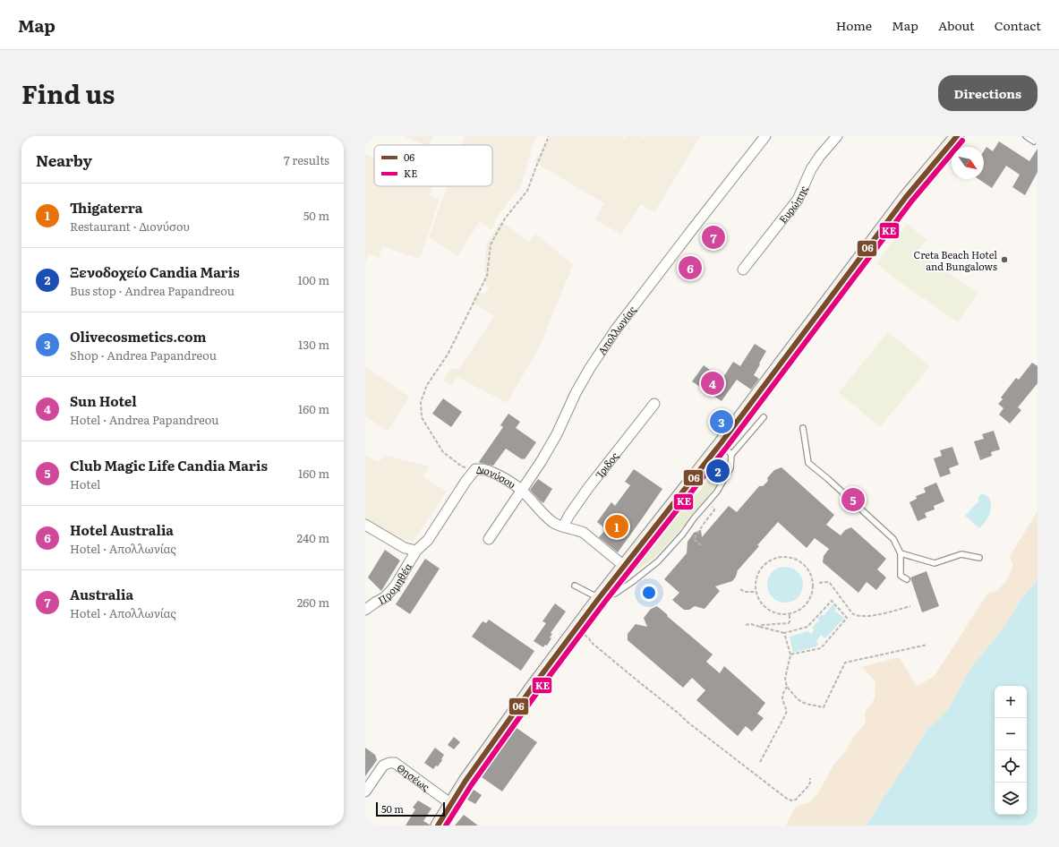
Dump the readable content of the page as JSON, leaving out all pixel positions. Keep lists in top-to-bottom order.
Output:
{
  "streets": {
    "street": [
      "Ευρώπης",
      "Απολλωνίας",
      "Ίριδος",
      "Διονύσου",
      "Προμηθέα",
      "Θησέως"
    ]
  },
  "crossings": [
    ["Απολλωνίας", "Διονύσου"],
    ["Ίριδος", "Διονύσου"],
    ["Διονύσου", "Προμηθέα"]
  ],
  "places": ["Creta Beach Hotel and Bungalows"],
  "lines": ["transit line 06", "transit line KE"],
  "legend": ["06", "KE"],
  "scale_bar": "50 m",
  "north": "bottom right",
  "page": {
    "header": "Map",
    "nav": [
      "Home",
      "Map",
      "About",
      "Contact"
    ],
    "title": "Find us",
    "buttons": "Directions",
    "heading": ["Nearby", "7 results"],
    "list": [
      {
        "mark": "1",
        "name": "Thigaterra",
        "note": "Restaurant · Διονύσου",
        "value": "50 m"
      },
      {
        "mark": "2",
        "name": "Ξενοδοχείο Candia Maris",
        "note": "Bus stop · Andrea Papandreou",
        "value": "100 m"
      },
      {
        "mark": "3",
        "name": "Olivecosmetics.com",
        "note": "Shop · Andrea Papandreou",
        "value": "130 m"
      },
      {
        "mark": "4",
        "name": "Sun Hotel",
        "note": "Hotel · Andrea Papandreou",
        "value": "160 m"
      },
      {
        "mark": "5",
        "name": "Club Magic Life Candia Maris",
        "note": "Hotel",
        "value": "160 m"
      },
      {
        "mark": "6",
        "name": "Hotel Australia",
        "note": "Hotel · Απολλωνίας",
        "value": "240 m"
      },
      {
        "mark": "7",
        "name": "Australia",
        "note": "Hotel · Απολλωνίας",
        "value": "260 m"
      }
    ],
    "pins": [
      "7",
      "6",
      "4",
      "3",
      "2",
      "5",
      "1"
    ],
    "map_buttons": ["+", "−"],
    "scale": "50 m"
  }
}
